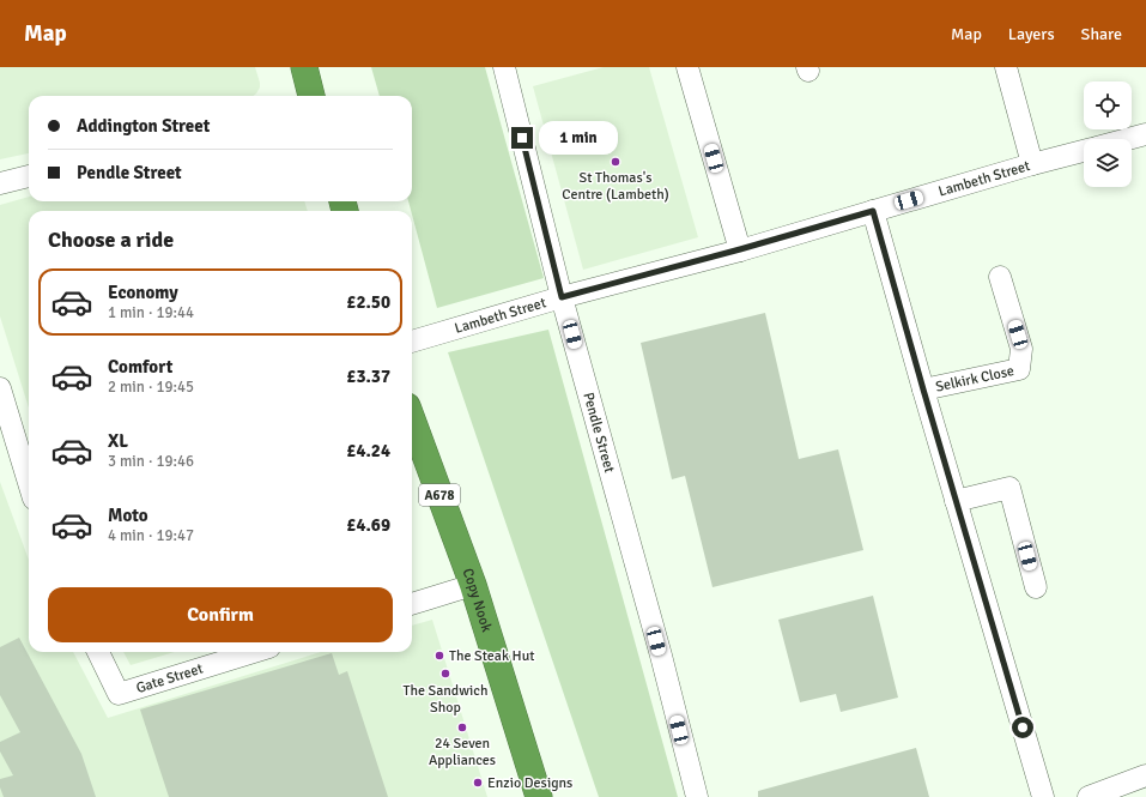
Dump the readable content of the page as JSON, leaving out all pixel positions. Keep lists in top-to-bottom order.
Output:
{
  "streets": {
    "highway": ["A678", "Copy Nook"],
    "street": [
      "Lambeth Street",
      "Selkirk Close",
      "Pendle Street",
      "Gate Street"
    ]
  },
  "crossings": [
    ["Lambeth Street", "Pendle Street"]
  ],
  "places": [
    "St Thomas's Centre (Lambeth)",
    "The Steak Hut",
    "The Sandwich Shop",
    "24 Seven Appliances",
    "Enzio Designs"
  ],
  "page": {
    "header": "Map",
    "nav": ["Map", "Layers", "Share"],
    "banner": ["Addington Street", "Pendle Street"],
    "bubble": "1 min",
    "heading": "Choose a ride",
    "list": [
      {
        "name": "Economy",
        "note": "1 min · 19:44",
        "value": "£2.50"
      },
      {
        "name": "Comfort",
        "note": "2 min · 19:45",
        "value": "£3.37"
      },
      {
        "name": "XL",
        "note": "3 min · 19:46",
        "value": "£4.24"
      },
      {
        "name": "Moto",
        "note": "4 min · 19:47",
        "value": "£4.69"
      }
    ],
    "buttons": "Confirm"
  }
}
